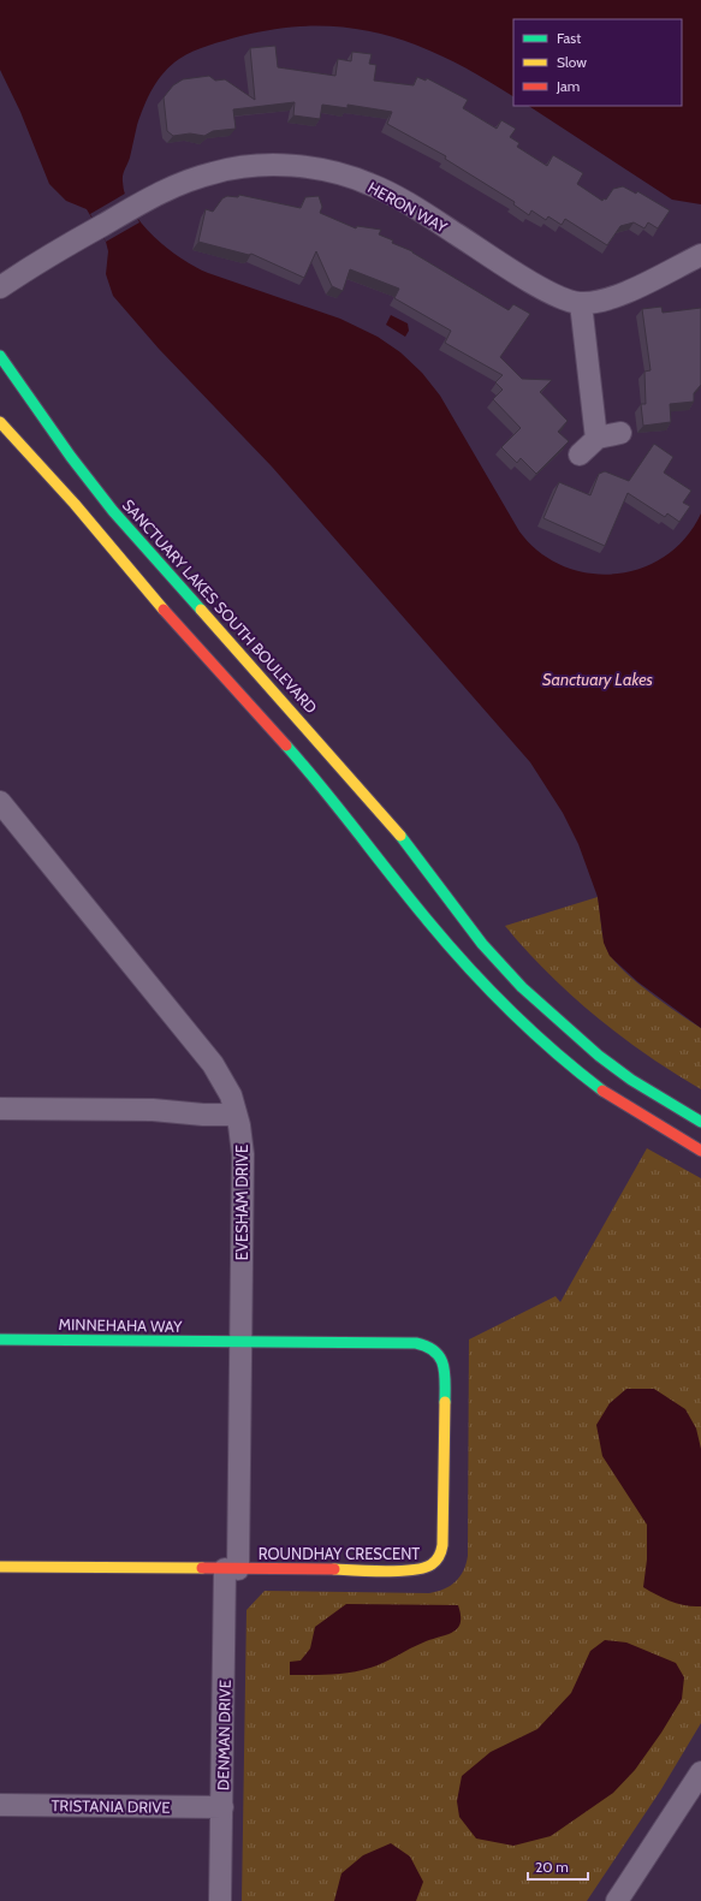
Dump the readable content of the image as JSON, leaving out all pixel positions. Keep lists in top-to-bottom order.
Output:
{
  "streets": {
    "street": [
      "HERON WAY",
      "SANCTUARY LAKES SOUTH BOULEVARD",
      "EVESHAM DRIVE",
      "MINNEHAHA WAY",
      "ROUNDHAY CRESCENT",
      "DENMAN DRIVE",
      "TRISTANIA DRIVE"
    ]
  },
  "crossings": [
    ["EVESHAM DRIVE", "MINNEHAHA WAY"],
    ["EVESHAM DRIVE", "ROUNDHAY CRESCENT"],
    ["EVESHAM DRIVE", "DENMAN DRIVE"],
    ["MINNEHAHA WAY", "ROUNDHAY CRESCENT"],
    ["ROUNDHAY CRESCENT", "DENMAN DRIVE"],
    ["DENMAN DRIVE", "TRISTANIA DRIVE"]
  ],
  "water": ["Sanctuary Lakes"],
  "legend": ["Fast", "Slow", "Jam"],
  "scale_bar": "20 m"
}
